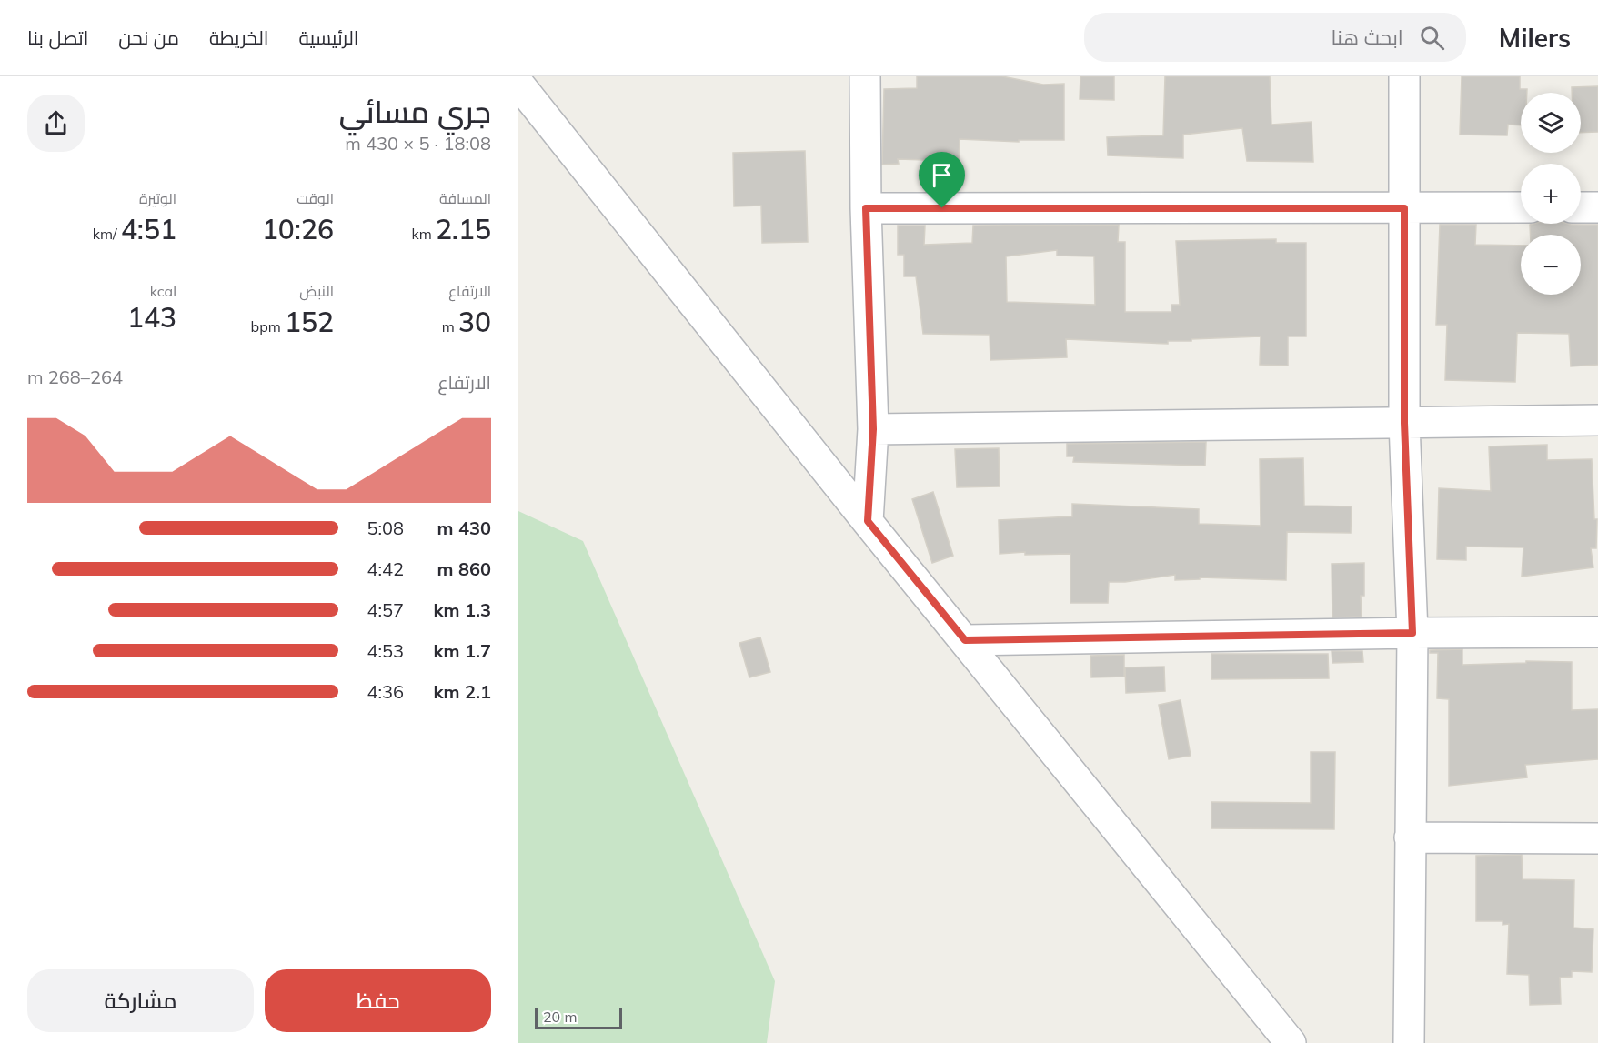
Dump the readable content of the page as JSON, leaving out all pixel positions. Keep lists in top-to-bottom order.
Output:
{
  "scale_bar": "20 m",
  "page": {
    "header": "Milers",
    "search": "ابحث هنا",
    "nav": [
      "الرئيسية",
      "الخريطة",
      "من نحن",
      "اتصل بنا"
    ],
    "heading": ["جري مسائي", "18:08 · 5 × 430 m"],
    "map_buttons": ["+", "−"],
    "stats": [
      ["المسافة", "2.15 km"],
      ["الوقت", "10:26"],
      ["الوتيرة", "4:51 /km"],
      ["الارتفاع", "30 m"],
      ["النبض", "152 bpm"],
      ["kcal", "143"]
    ],
    "chart": ["الارتفاع", "264–268 m"],
    "list": [
      {
        "name": "430 m",
        "note": "5:08"
      },
      {
        "name": "860 m",
        "note": "4:42"
      },
      {
        "name": "1.3 km",
        "note": "4:57"
      },
      {
        "name": "1.7 km",
        "note": "4:53"
      },
      {
        "name": "2.1 km",
        "note": "4:36"
      }
    ],
    "buttons": ["حفظ", "مشاركة"],
    "scale": "20 m"
  }
}
